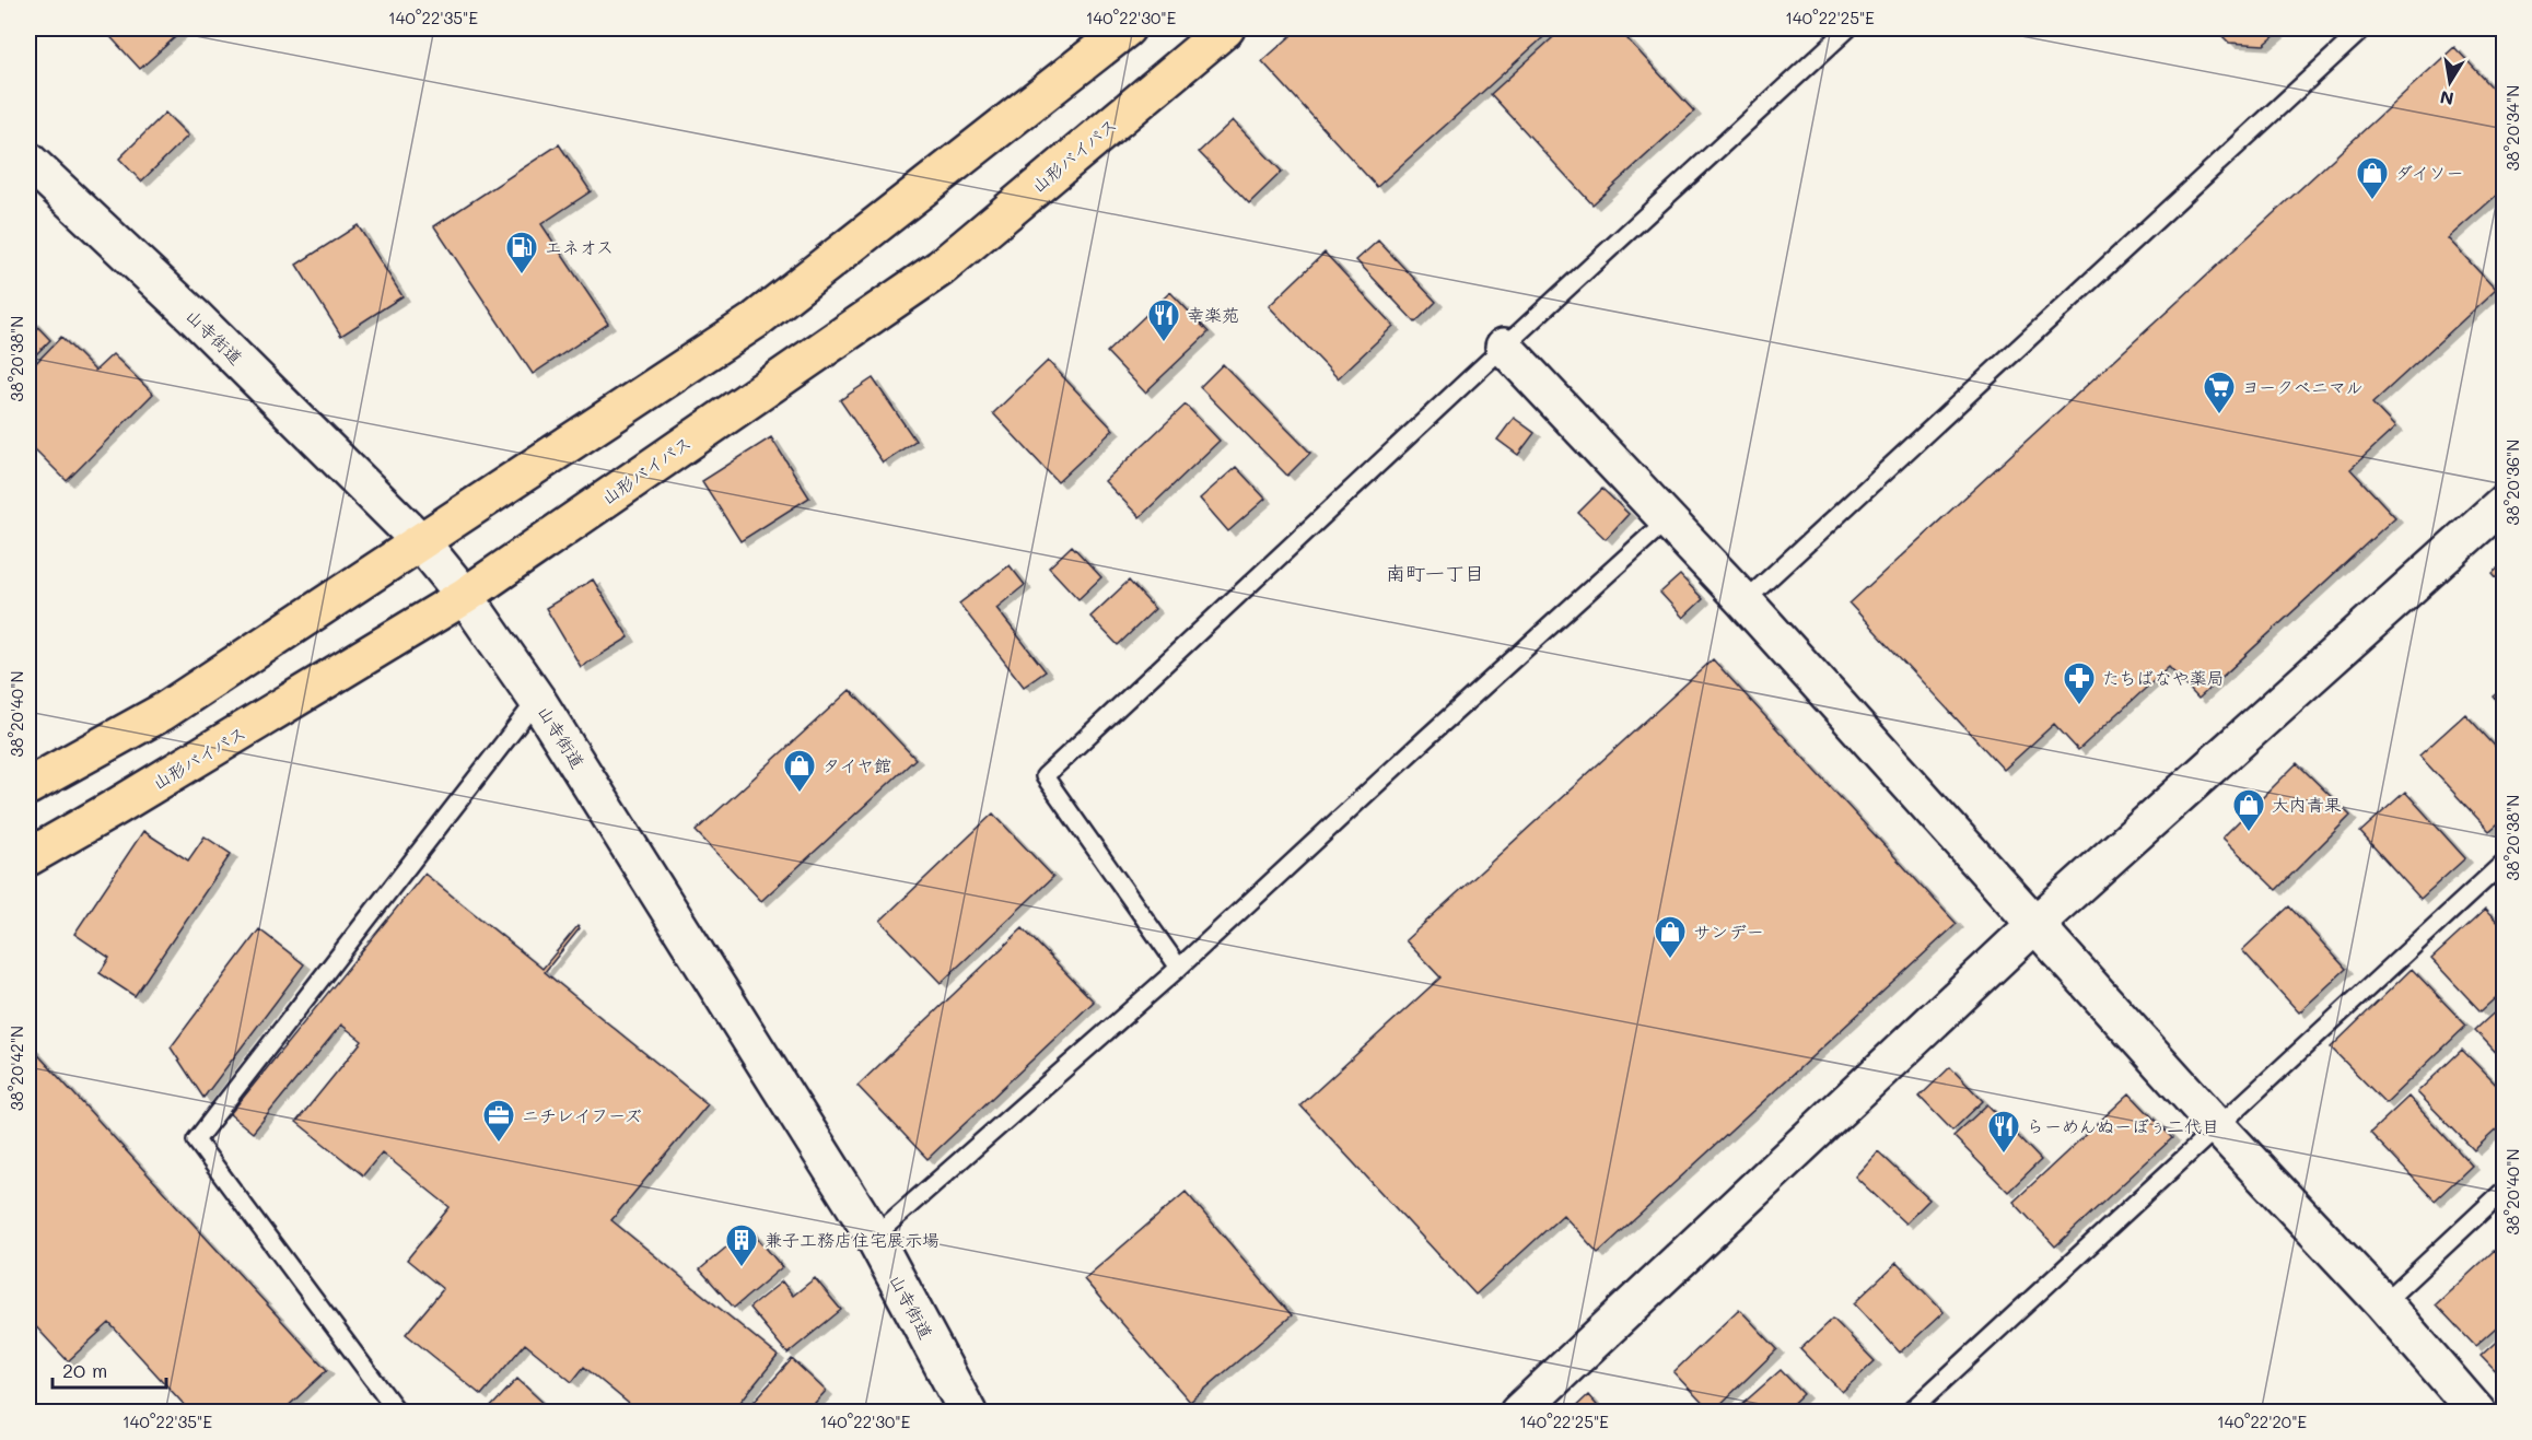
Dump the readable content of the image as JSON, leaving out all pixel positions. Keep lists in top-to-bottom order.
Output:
{
  "streets": {
    "highway": ["山形バイパス"],
    "street": ["山寺街道"]
  },
  "crossings": [
    ["山形バイパス", "山寺街道"]
  ],
  "districts": ["南町一丁目"],
  "places": {
    "shop": [
      "ダイソー",
      "タイヤ館",
      "大内青果",
      "サンデー"
    ],
    "fuel station": ["エネオス"],
    "restaurant": ["幸楽苑", "らーめんぬーぼぅ二代目"],
    "supermarket": ["ヨークベニマル"],
    "pharmacy": ["たちばなや薬局"],
    "office": ["ニチレイフーズ"],
    "building": ["兼子工務店住宅展示場"]
  },
  "scale_bar": "20 m",
  "north": "bottom",
  "coordinates": [
    "140°22'35\"E",
    "140°22'30\"E",
    "140°22'25\"E",
    "38°20'34\"N",
    "38°20'38\"N",
    "38°20'36\"N",
    "38°20'40\"N",
    "38°20'42\"N",
    "140°22'20\"E"
  ]
}
